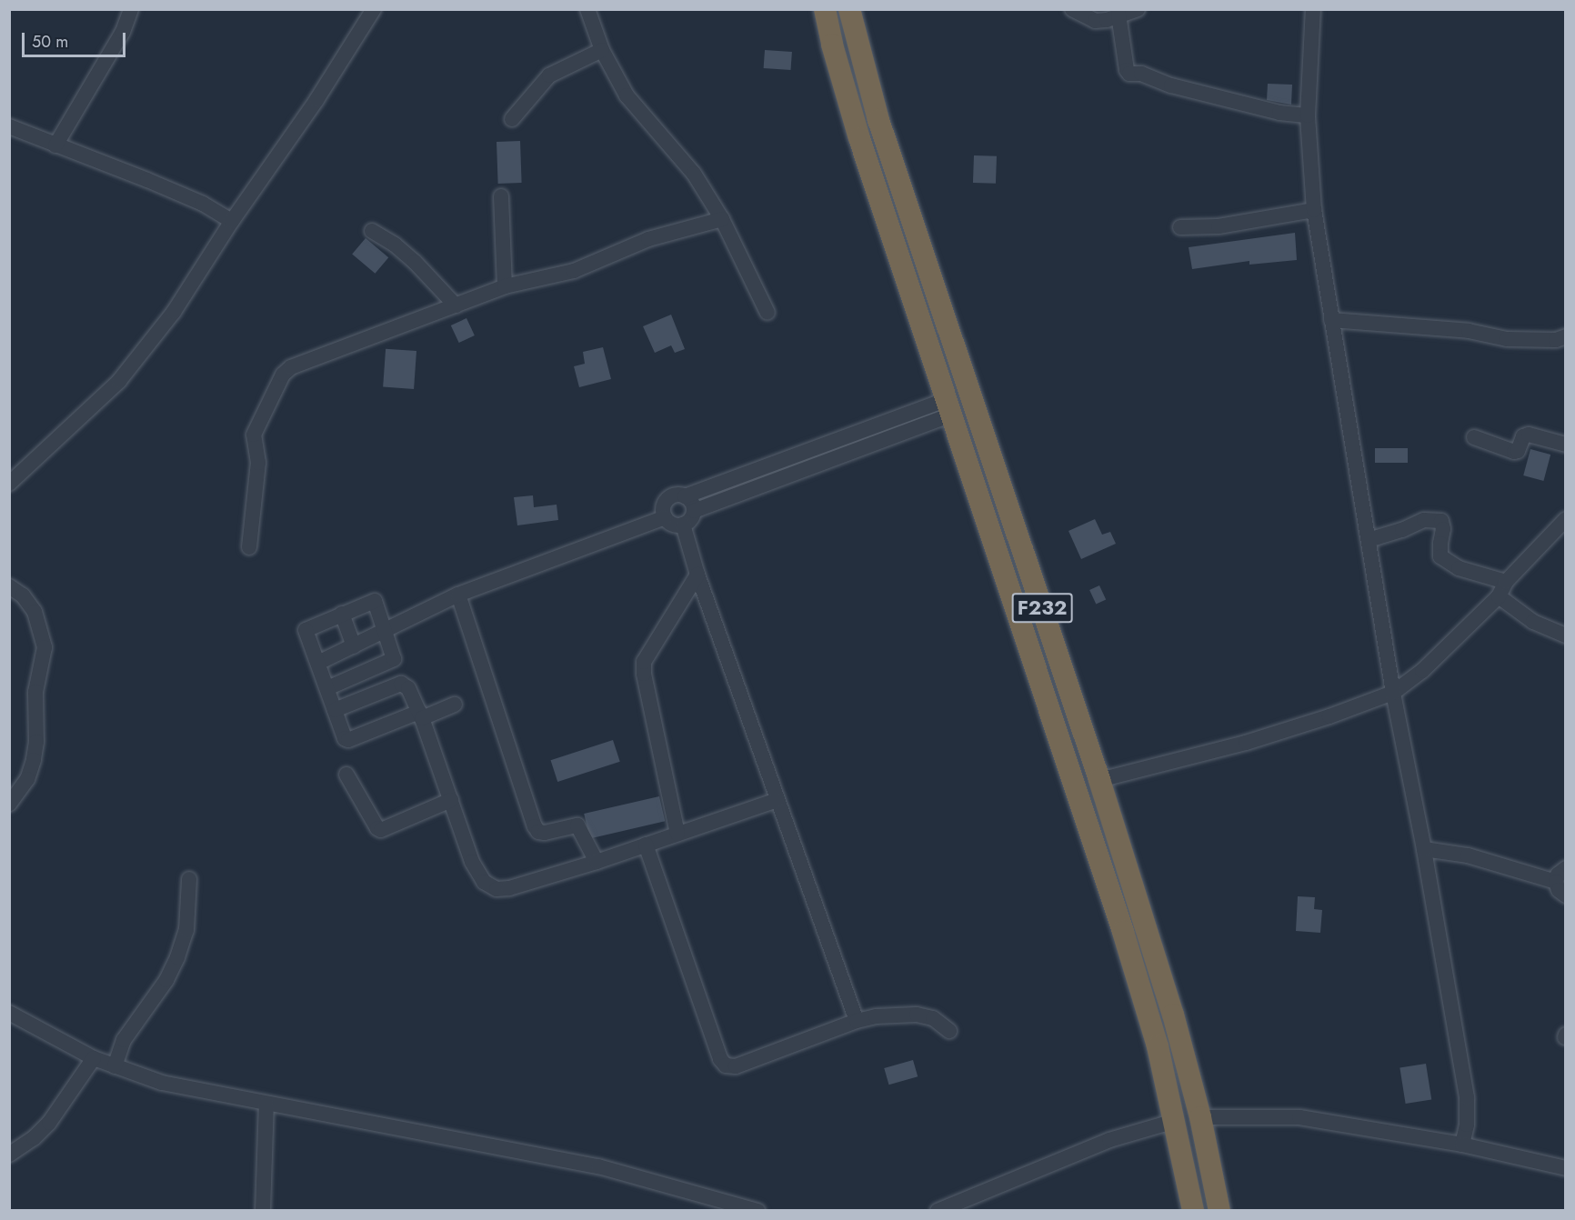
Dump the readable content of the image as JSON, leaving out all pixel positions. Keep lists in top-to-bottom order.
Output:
{
  "streets": {
    "highway": ["F232"]
  },
  "scale_bar": "50 m"
}
